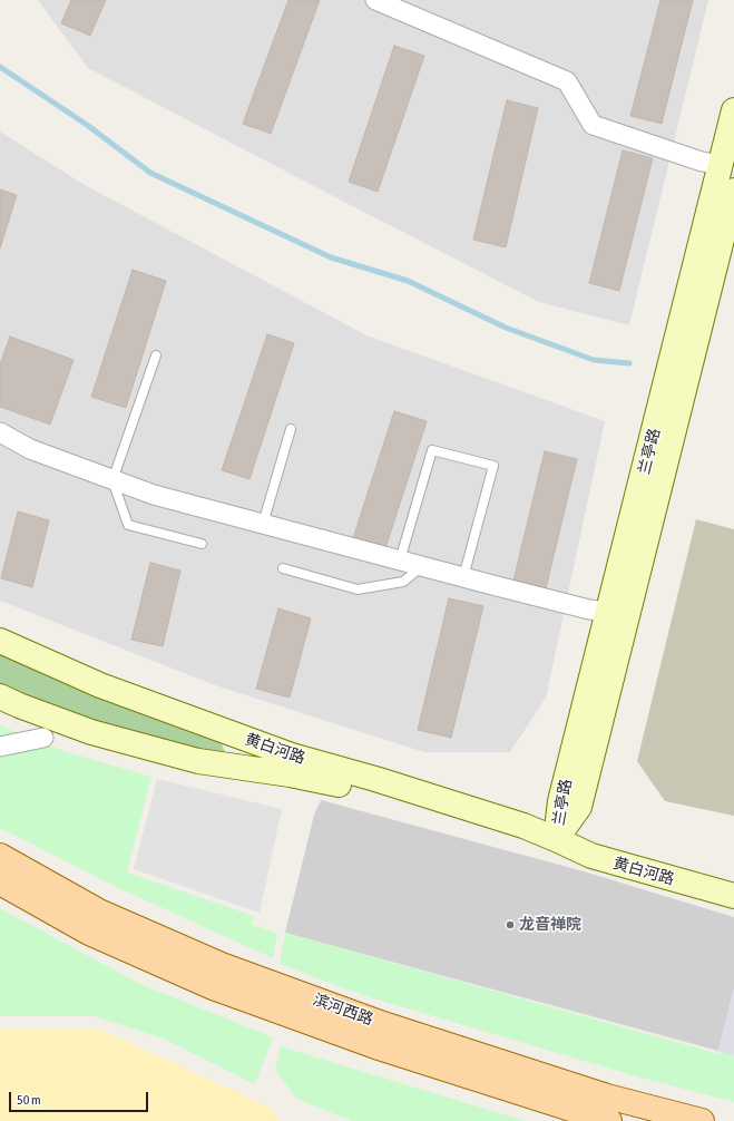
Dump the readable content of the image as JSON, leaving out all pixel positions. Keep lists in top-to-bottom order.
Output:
{
  "streets": {
    "main road": ["滨河西路"],
    "street": ["兰亭路", "黄白河路"]
  },
  "crossings": [
    ["兰亭路", "黄白河路"]
  ],
  "places": ["龙音禅院"],
  "scale_bar": "50 m"
}
